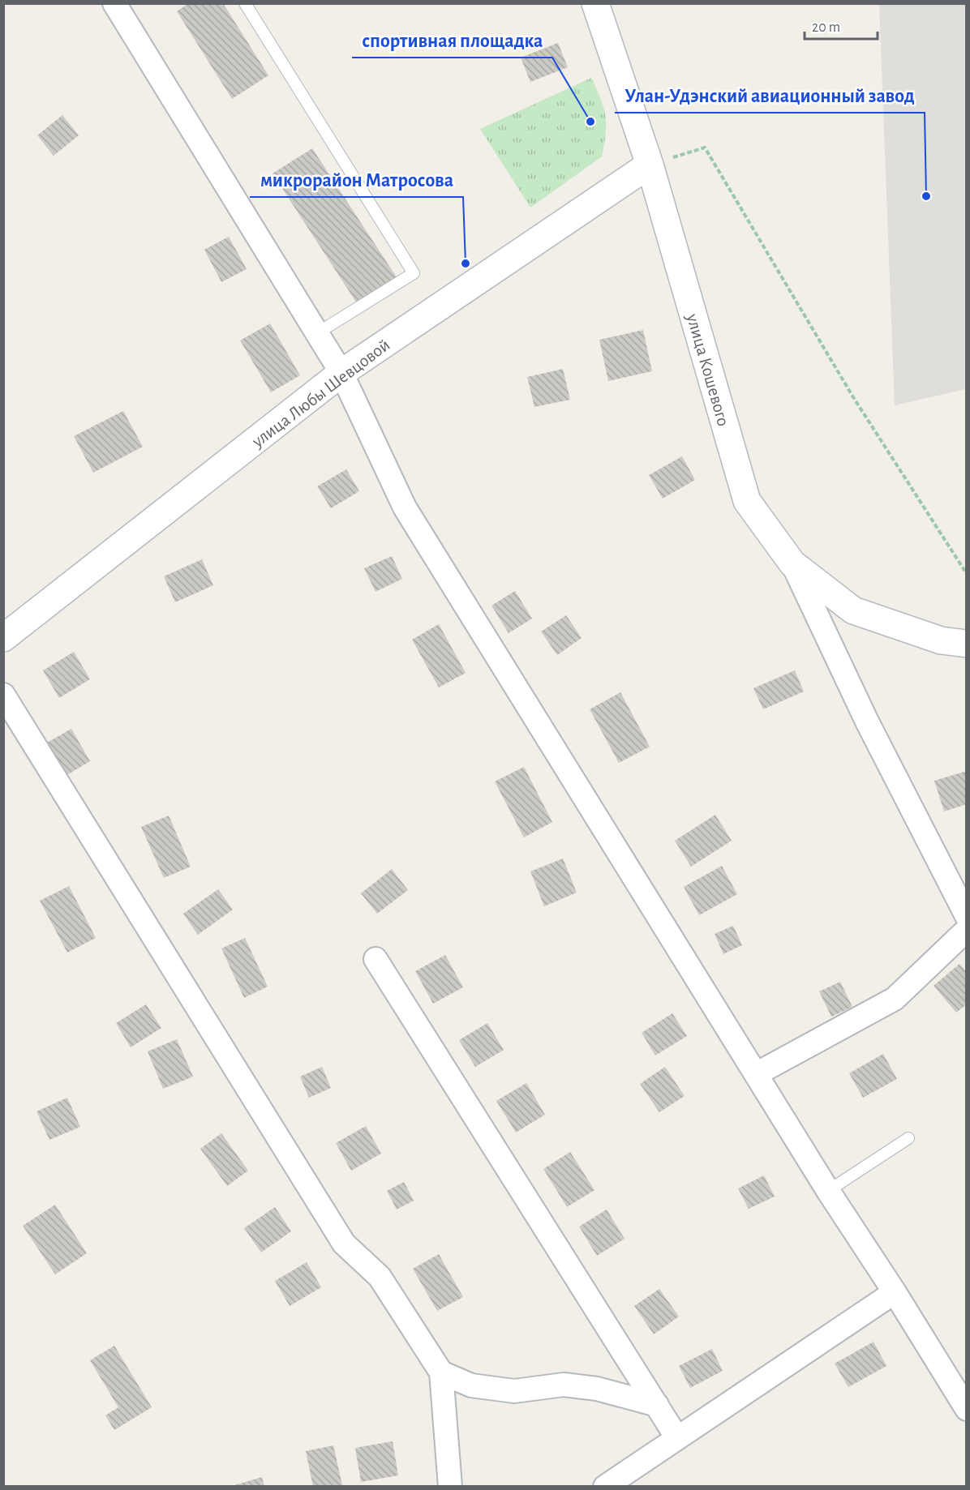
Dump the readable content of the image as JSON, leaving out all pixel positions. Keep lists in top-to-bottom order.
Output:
{
  "streets": {
    "street": ["улица Кошевого", "улица Любы Шевцовой"]
  },
  "crossings": [
    ["улица Кошевого", "улица Любы Шевцовой"]
  ],
  "places": ["спортивная площадка", "Улан-Удэнский авиационный завод", "микрорайон Матросова"],
  "scale_bar": "20 m"
}
